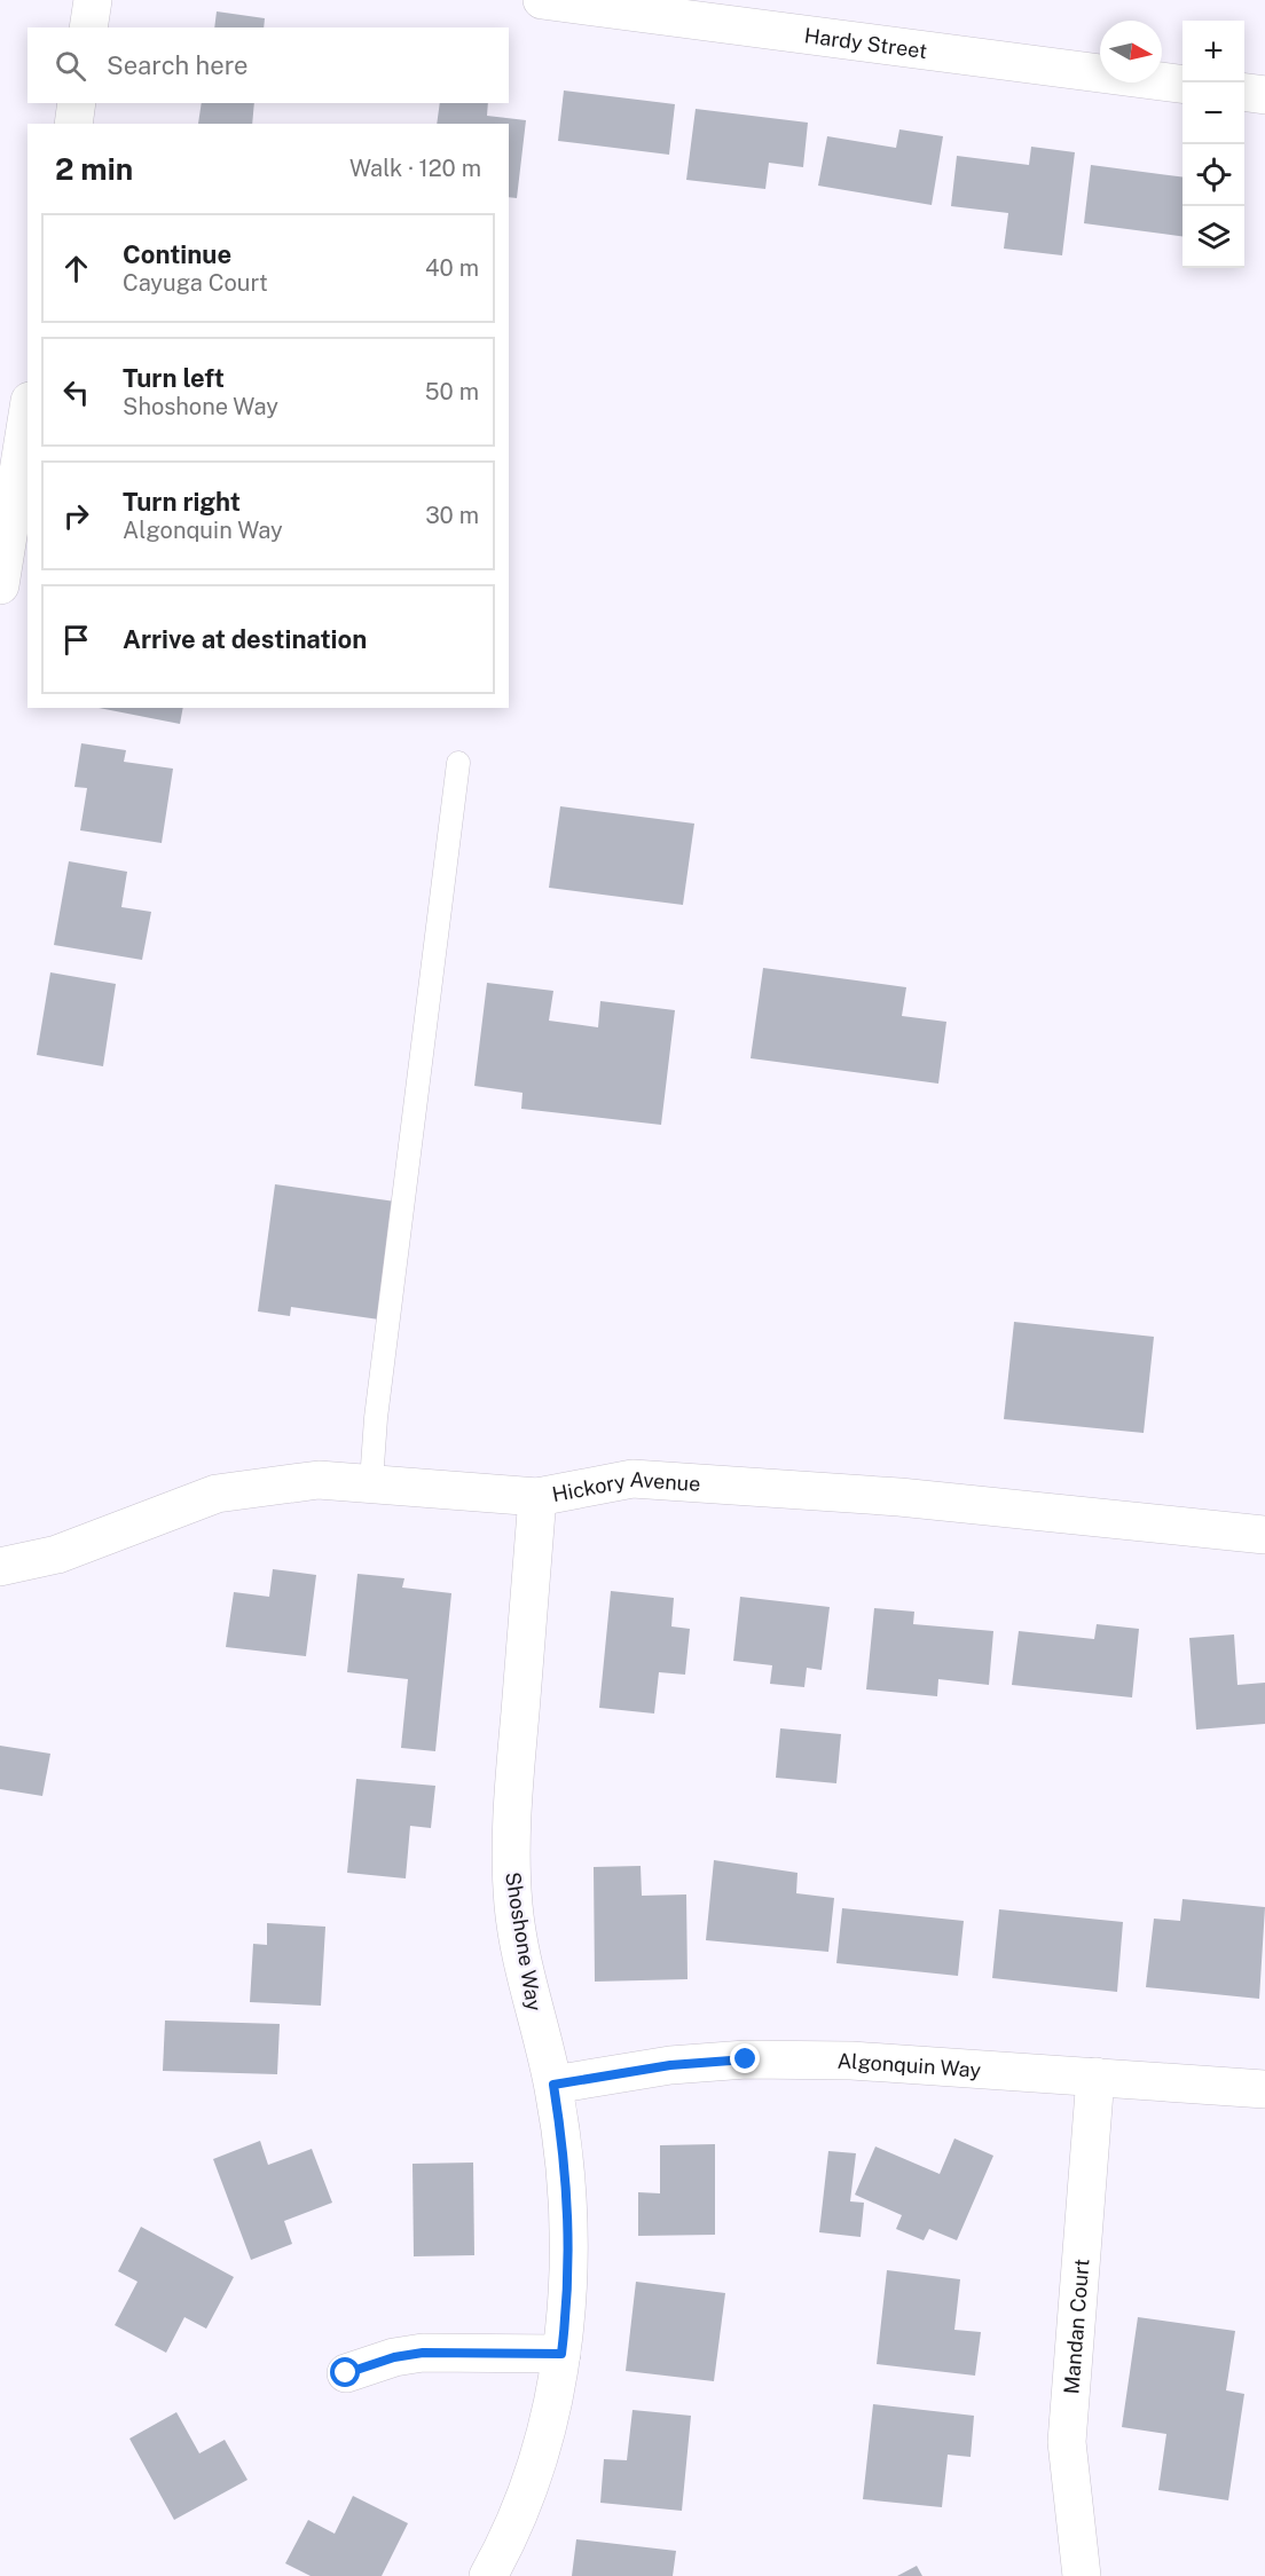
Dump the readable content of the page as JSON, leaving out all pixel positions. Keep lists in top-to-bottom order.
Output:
{
  "streets": {
    "street": [
      "Hardy Street",
      "Hickory Avenue",
      "Shoshone Way",
      "Algonquin Way",
      "Mandan Court"
    ]
  },
  "crossings": [
    ["Hickory Avenue", "Shoshone Way"],
    ["Shoshone Way", "Algonquin Way"],
    ["Algonquin Way", "Mandan Court"]
  ],
  "north": "right",
  "page": {
    "map_buttons": ["+", "−"],
    "search": "Search here",
    "heading": ["2 min", "Walk · 120 m"],
    "list": [
      ["Continue", "Cayuga Court", "40 m"],
      ["Turn left", "Shoshone Way", "50 m"],
      ["Turn right", "Algonquin Way", "30 m"],
      "Arrive at destination"
    ]
  }
}
